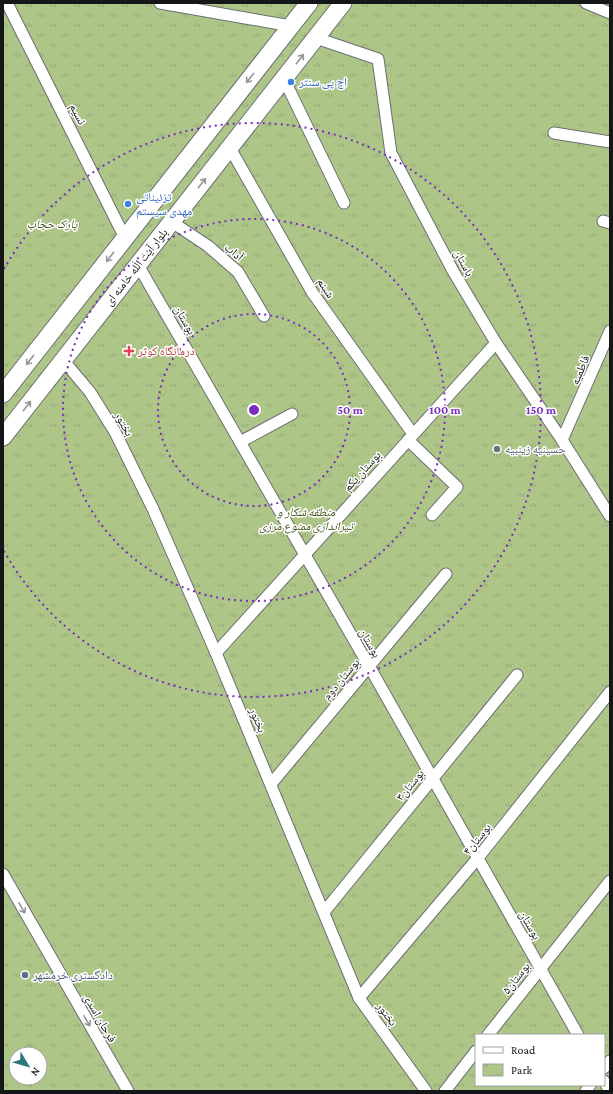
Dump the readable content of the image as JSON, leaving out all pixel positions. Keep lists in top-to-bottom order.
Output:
{
  "streets": {
    "main road": ["بلوار آیت الله خامنه ای"],
    "street": [
      "نسیم",
      "آداب",
      "باستان",
      "شبنم",
      "بوستان",
      "فاطمیه",
      "بختور",
      "بوستان یکم",
      "بوستان دوم",
      "بوستان۳",
      "بوستان۴",
      "بوستان۵",
      "فرحان اسدی"
    ]
  },
  "crossings": [
    ["آداب", "بلوار آیت الله خامنه ای"],
    ["باستان", "بلوار آیت الله خامنه ای"],
    ["باستان", "فاطمیه"],
    ["باستان", "بوستان یکم"],
    ["بلوار آیت الله خامنه ای", "شبنم"],
    ["بلوار آیت الله خامنه ای", "بوستان"],
    ["بلوار آیت الله خامنه ای", "بختور"],
    ["شبنم", "بوستان یکم"],
    ["بوستان", "بوستان یکم"],
    ["بوستان", "بوستان دوم"],
    ["بوستان", "بوستان۳"],
    ["بوستان", "بوستان۴"],
    ["بوستان", "بوستان۵"],
    ["بختور", "بوستان یکم"],
    ["بختور", "بوستان دوم"],
    ["بختور", "بوستان۳"],
    ["بختور", "بوستان۴"]
  ],
  "one_way": ["فرحان اسدی"],
  "parks": ["پارک حجاب", "منطقه شکار و تیراندازی ممنوع مرزی"],
  "places": {
    "other": [
      "اچ پی سنتر",
      "تزئیناتی مهدی سیستم",
      "حسینیه زینبیه",
      "دادگستری خرمشهر"
    ],
    "health": ["درمانگاه کوثر"]
  },
  "legend": ["Road", "Park"],
  "north": "bottom right",
  "rings": ["50 m", "100 m", "150 m"]
}
